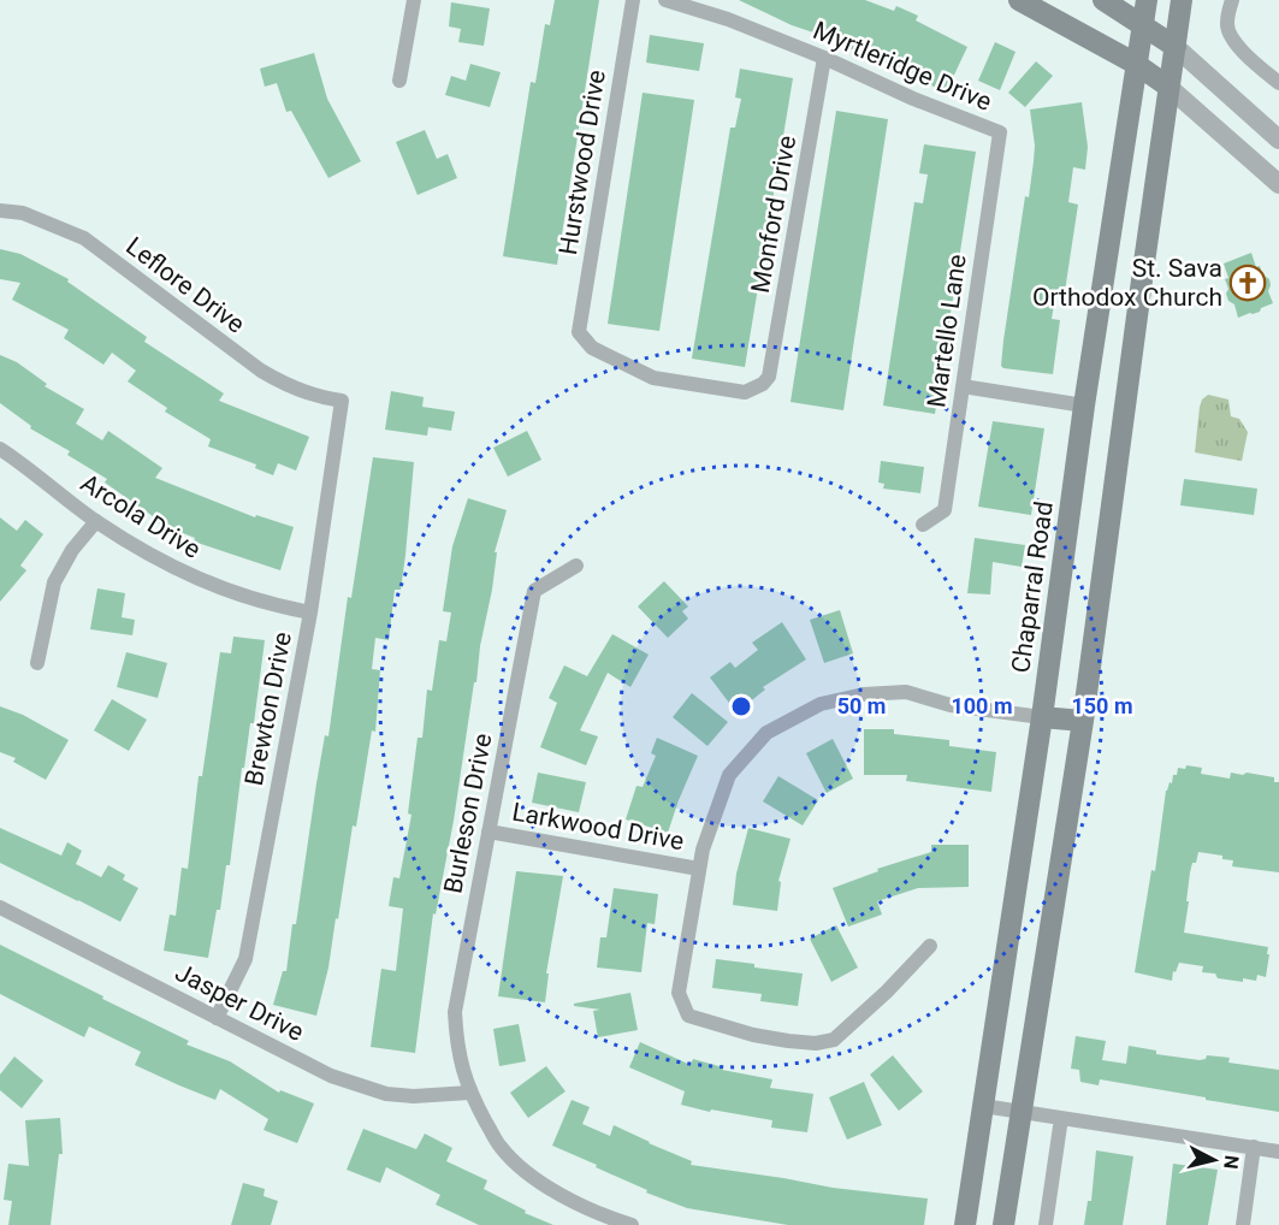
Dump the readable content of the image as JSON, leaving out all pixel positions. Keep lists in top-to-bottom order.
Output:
{
  "streets": {
    "main road": ["Chaparral Road"],
    "street": [
      "Myrtleridge Drive",
      "Hurstwood Drive",
      "Monford Drive",
      "Leflore Drive",
      "Martello Lane",
      "Arcola Drive",
      "Brewton Drive",
      "Burleson Drive",
      "Larkwood Drive",
      "Jasper Drive"
    ]
  },
  "crossings": [
    ["Myrtleridge Drive", "Monford Drive"],
    ["Myrtleridge Drive", "Martello Lane"],
    ["Hurstwood Drive", "Monford Drive"],
    ["Leflore Drive", "Brewton Drive"],
    ["Arcola Drive", "Brewton Drive"],
    ["Brewton Drive", "Jasper Drive"],
    ["Burleson Drive", "Larkwood Drive"],
    ["Burleson Drive", "Jasper Drive"]
  ],
  "places": {
    "church": ["St. Sava Orthodox Church"]
  },
  "north": "right",
  "rings": ["50 m", "100 m", "150 m"]
}
